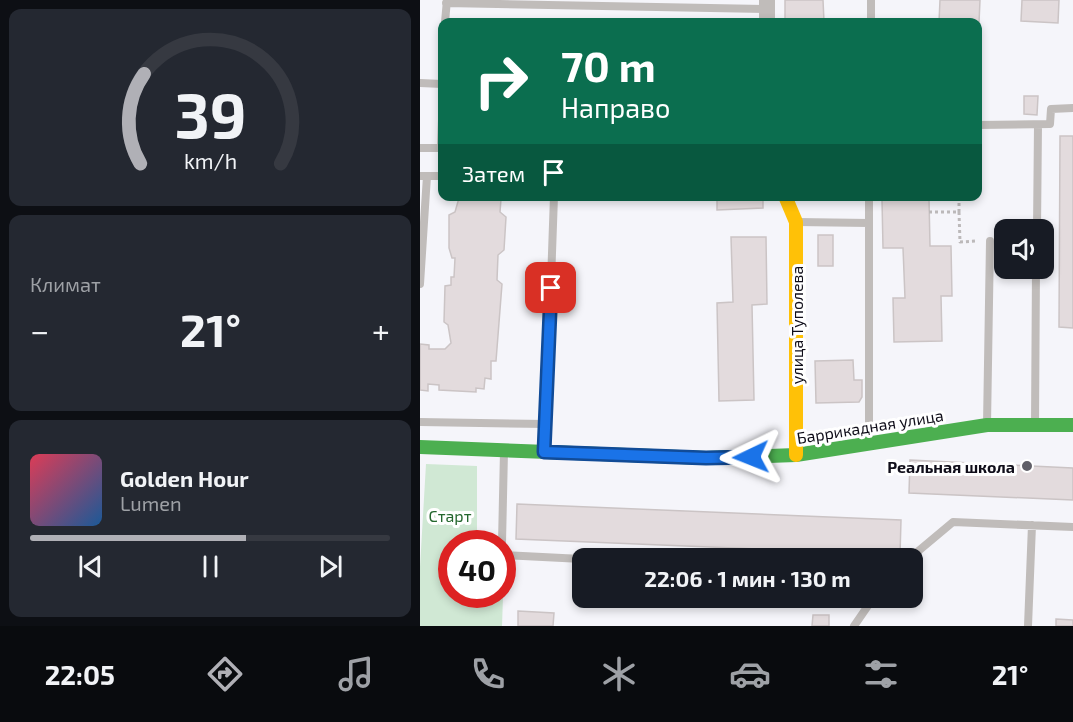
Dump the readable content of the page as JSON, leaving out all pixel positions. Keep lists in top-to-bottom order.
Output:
{
  "streets": {
    "street": ["улица Туполева", "Баррикадная улица"]
  },
  "crossings": [
    ["улица Туполева", "Баррикадная улица"]
  ],
  "parks": ["Старт"],
  "places": ["Реальная школа"],
  "page": {
    "turn": ["70 m", "Направо"],
    "then": "Затем",
    "tile": "Климат",
    "heat": ["−", "21°", "+"],
    "song": ["Golden Hour", "Lumen"],
    "limit": "40",
    "trip": "22:06 · 1 мин · 130 m",
    "tabs": ["22:05", "21°"],
    "gauge": ["39", "km/h"]
  }
}
